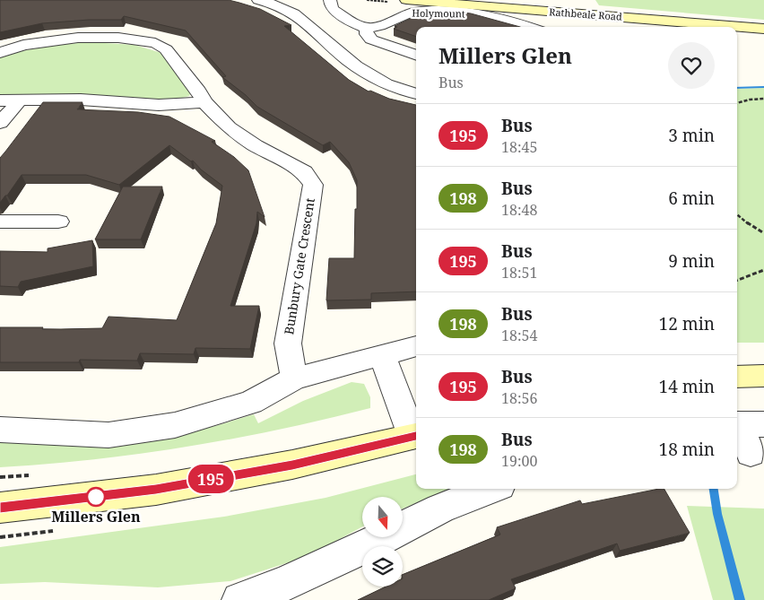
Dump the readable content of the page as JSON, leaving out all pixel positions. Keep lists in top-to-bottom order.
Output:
{
  "streets": {
    "main road": ["Rathbeale Road"],
    "street": ["Holymount", "Bunbury Gate Crescent"]
  },
  "places": ["Millers Glen"],
  "lines": ["bus line 195"],
  "north": "bottom",
  "page": {
    "on_map": "195",
    "heading": ["Millers Glen", "Bus"],
    "list": [
      {
        "mark": "195",
        "name": "Bus",
        "note": "18:45",
        "value": "3 min"
      },
      {
        "mark": "198",
        "name": "Bus",
        "note": "18:48",
        "value": "6 min"
      },
      {
        "mark": "195",
        "name": "Bus",
        "note": "18:51",
        "value": "9 min"
      },
      {
        "mark": "198",
        "name": "Bus",
        "note": "18:54",
        "value": "12 min"
      },
      {
        "mark": "195",
        "name": "Bus",
        "note": "18:56",
        "value": "14 min"
      },
      {
        "mark": "198",
        "name": "Bus",
        "note": "19:00",
        "value": "18 min"
      }
    ]
  }
}
